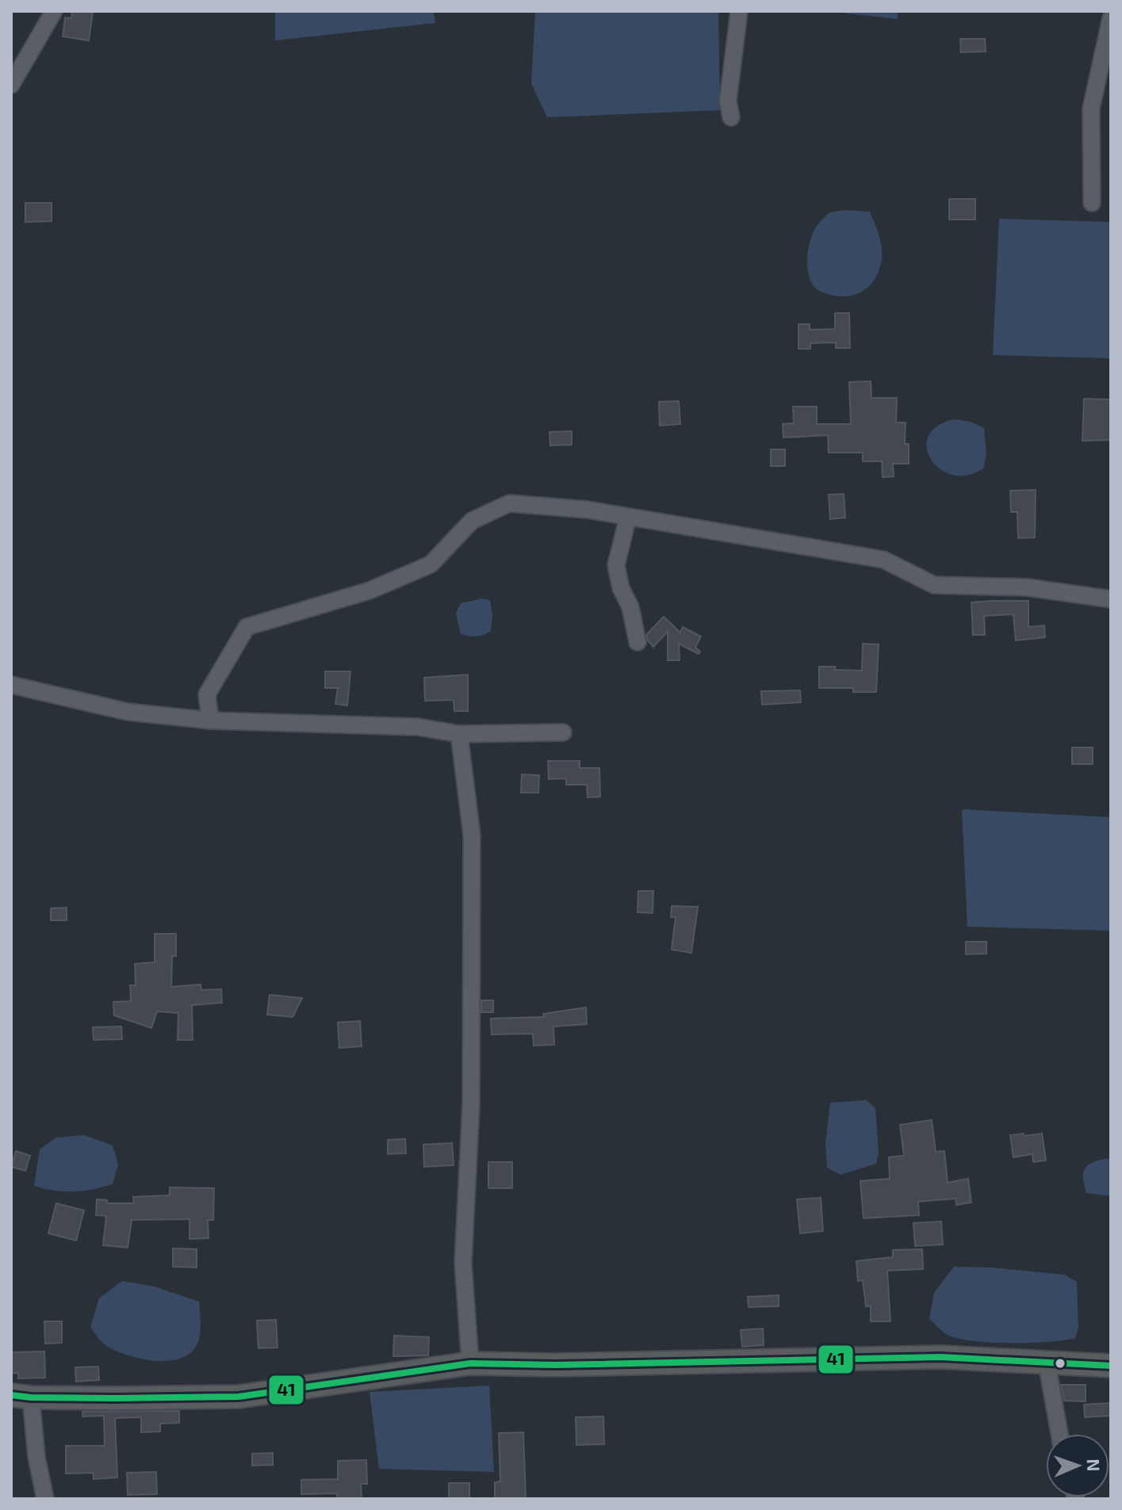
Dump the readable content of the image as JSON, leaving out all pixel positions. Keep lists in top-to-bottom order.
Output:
{
  "lines": ["transit line 41"],
  "north": "right"
}
